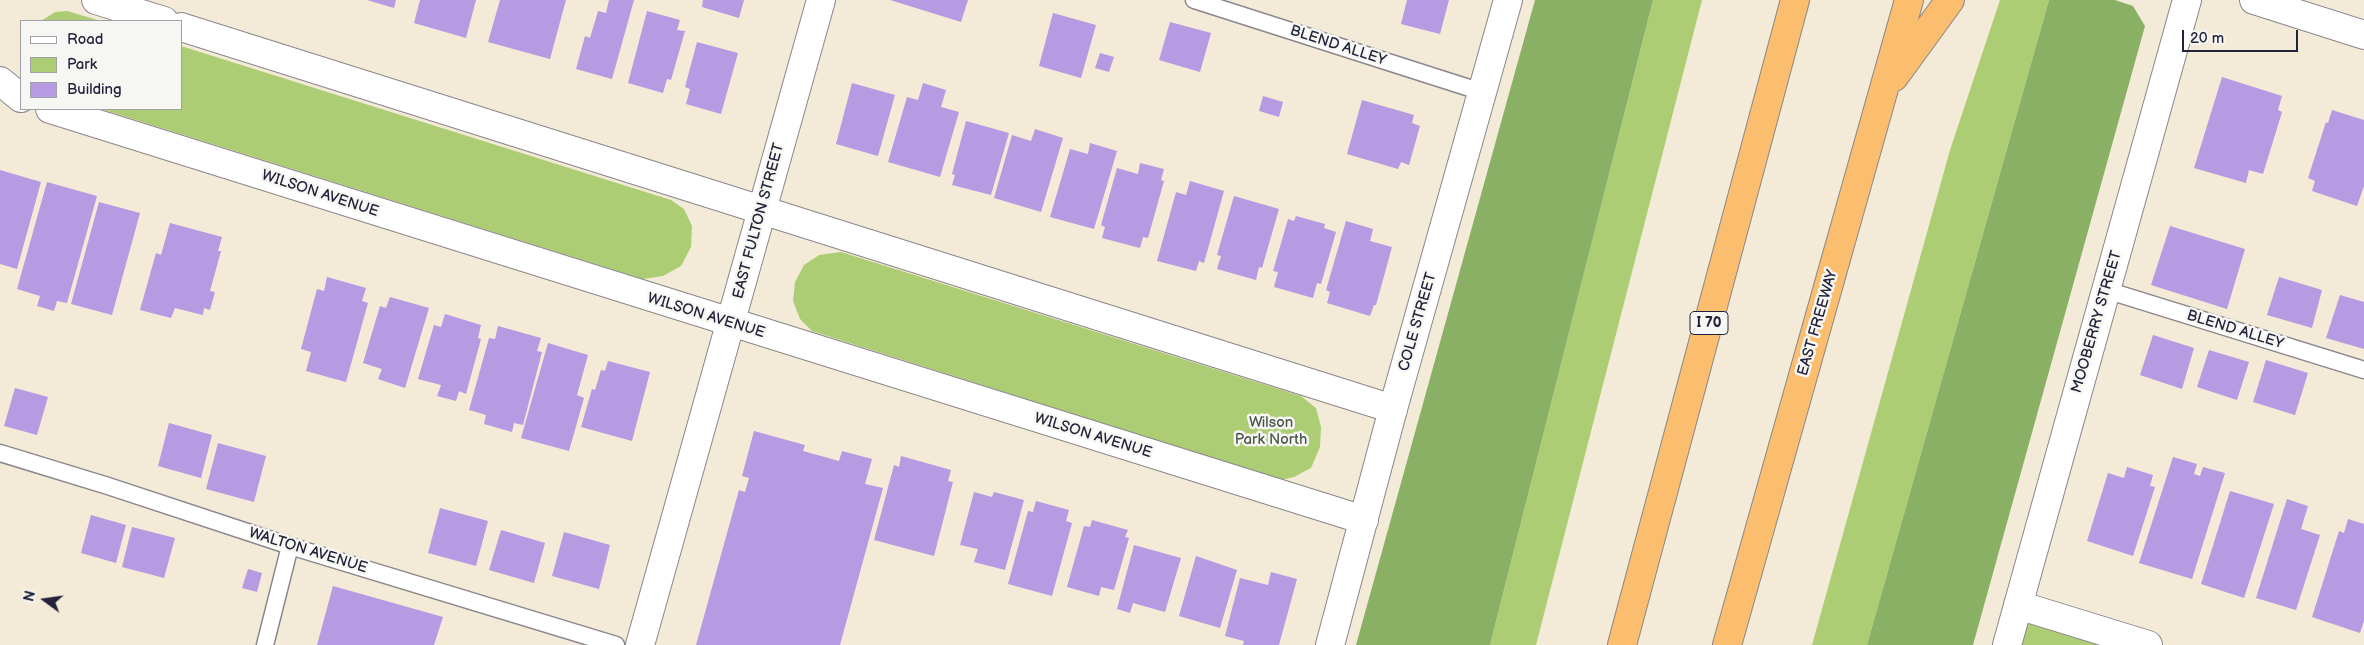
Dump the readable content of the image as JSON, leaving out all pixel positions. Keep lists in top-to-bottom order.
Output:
{
  "streets": {
    "highway": ["I 70", "EAST FREEWAY"],
    "street": [
      "WILSON AVENUE",
      "EAST FULTON STREET",
      "COLE STREET",
      "MOOBERRY STREET"
    ],
    "lane": ["BLEND ALLEY", "WALTON AVENUE"]
  },
  "crossings": [
    ["BLEND ALLEY", "COLE STREET"],
    ["BLEND ALLEY", "MOOBERRY STREET"],
    ["WILSON AVENUE", "EAST FULTON STREET"],
    ["WILSON AVENUE", "COLE STREET"]
  ],
  "parks": ["Wilson Park North"],
  "legend": ["Road", "Park", "Building"],
  "scale_bar": "20 m",
  "north": "left"
}
